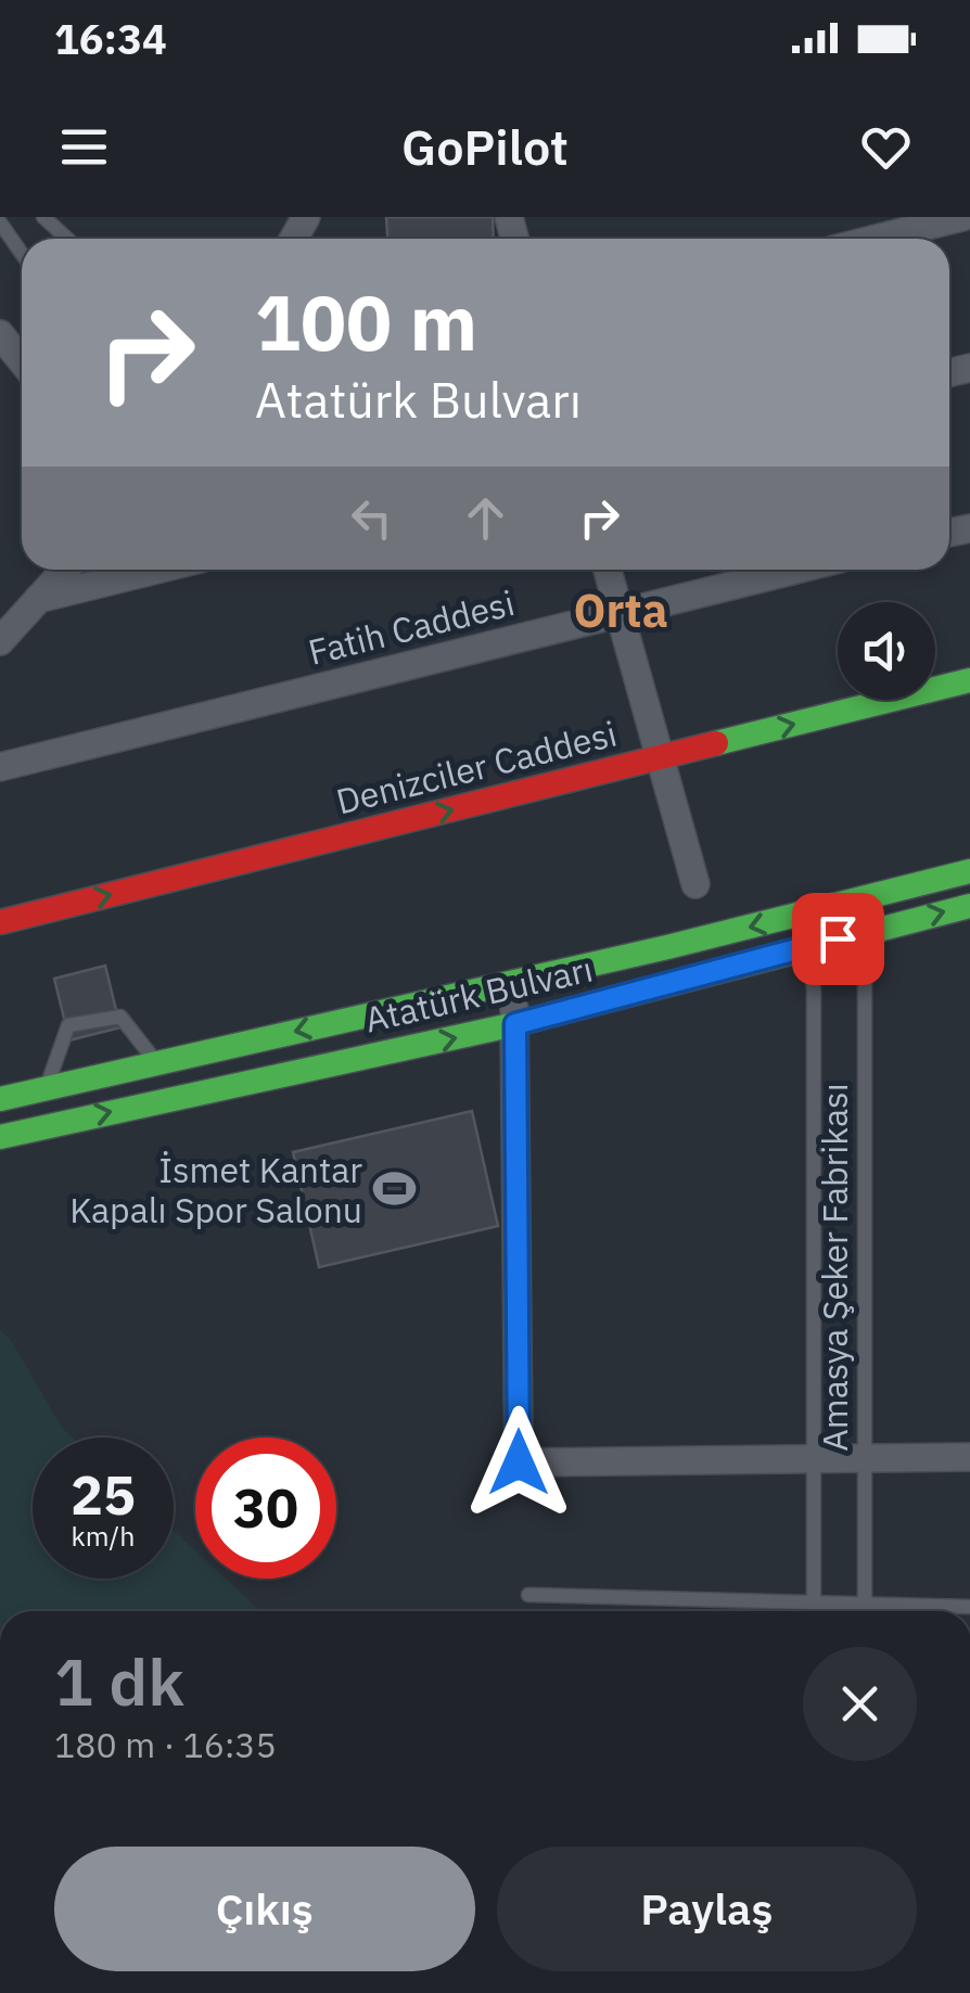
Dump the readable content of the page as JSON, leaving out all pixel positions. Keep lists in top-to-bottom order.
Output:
{
  "streets": {
    "main road": ["Denizciler Caddesi", "Atatürk Bulvarı"],
    "street": ["Fatih Caddesi"],
    "lane": ["Amasya Şeker Fabrikası"]
  },
  "crossings": [
    ["Atatürk Bulvarı", "Amasya Şeker Fabrikası"]
  ],
  "one_way": ["Denizciler Caddesi"],
  "districts": ["Orta"],
  "places": {
    "sports": ["İsmet Kantar Kapalı Spor Salonu"]
  },
  "page": {
    "status": "16:34",
    "header": "GoPilot",
    "turn": ["100 m", "Atatürk Bulvarı"],
    "speed": "25 km/h",
    "limit": "30",
    "heading": ["1 dk", "180 m · 16:35"],
    "buttons": ["Çıkış", "Paylaş"]
  }
}
